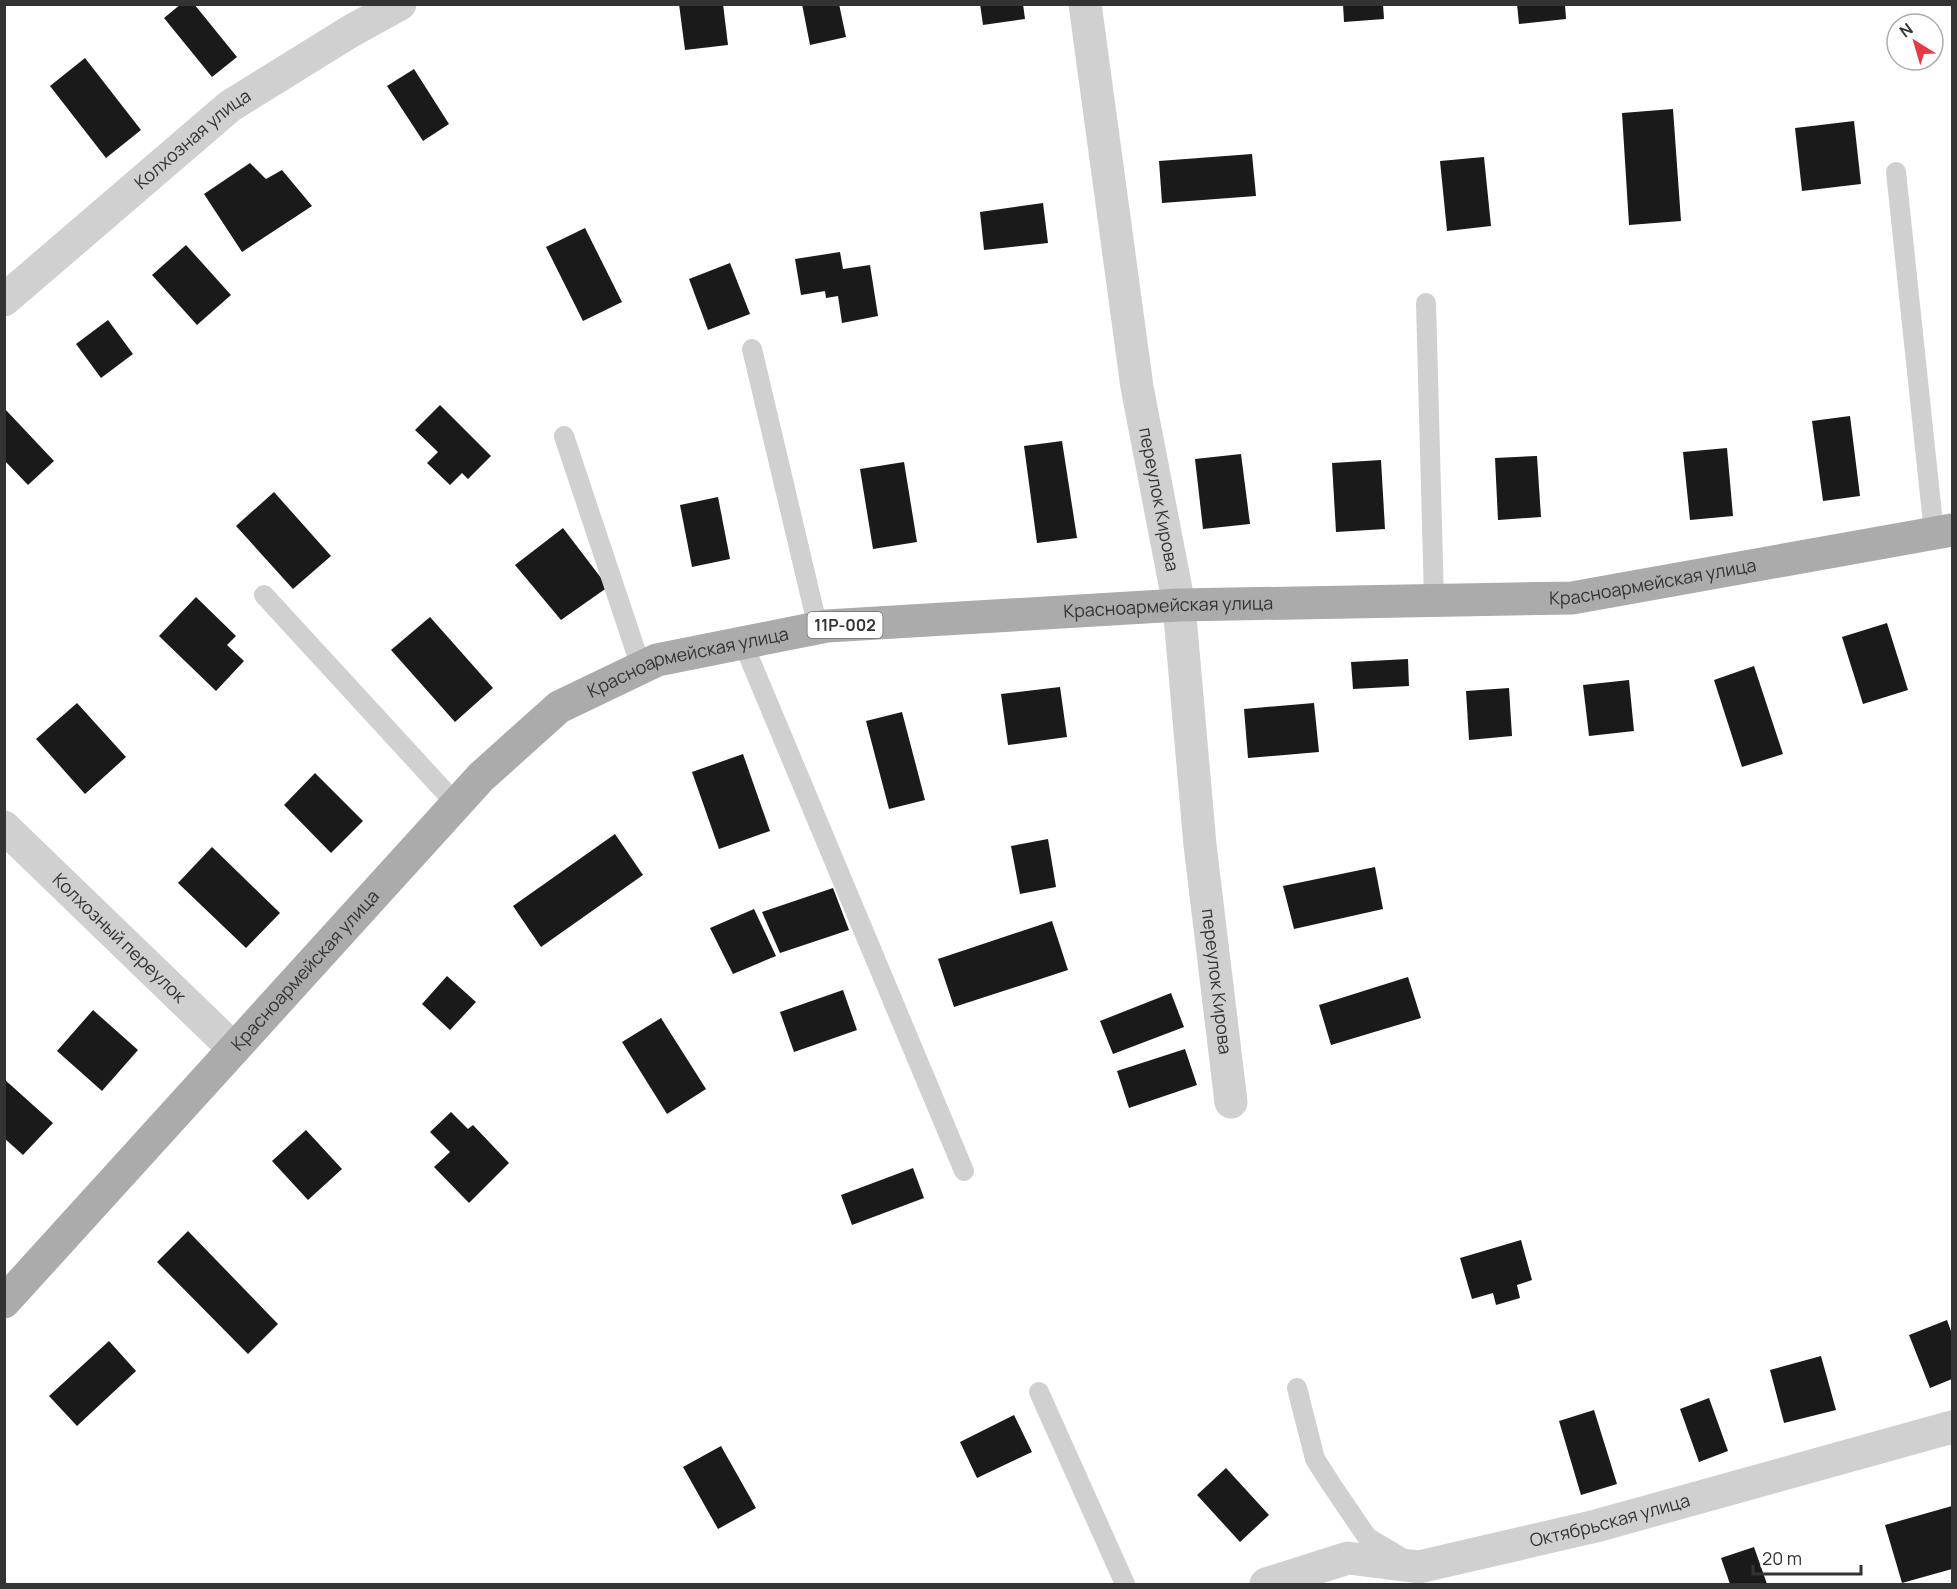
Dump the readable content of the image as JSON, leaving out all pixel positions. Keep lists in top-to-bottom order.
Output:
{
  "streets": {
    "main road": ["Красноармейская улица", "11Р-002"],
    "street": [
      "Колхозная улица",
      "переулок Кирова",
      "Колхозный переулок",
      "Октябрьская улица"
    ]
  },
  "crossings": [
    ["переулок Кирова", "Красноармейская улица"],
    ["Красноармейская улица", "Колхозный переулок"]
  ],
  "scale_bar": "20 m",
  "north": "top left"
}
